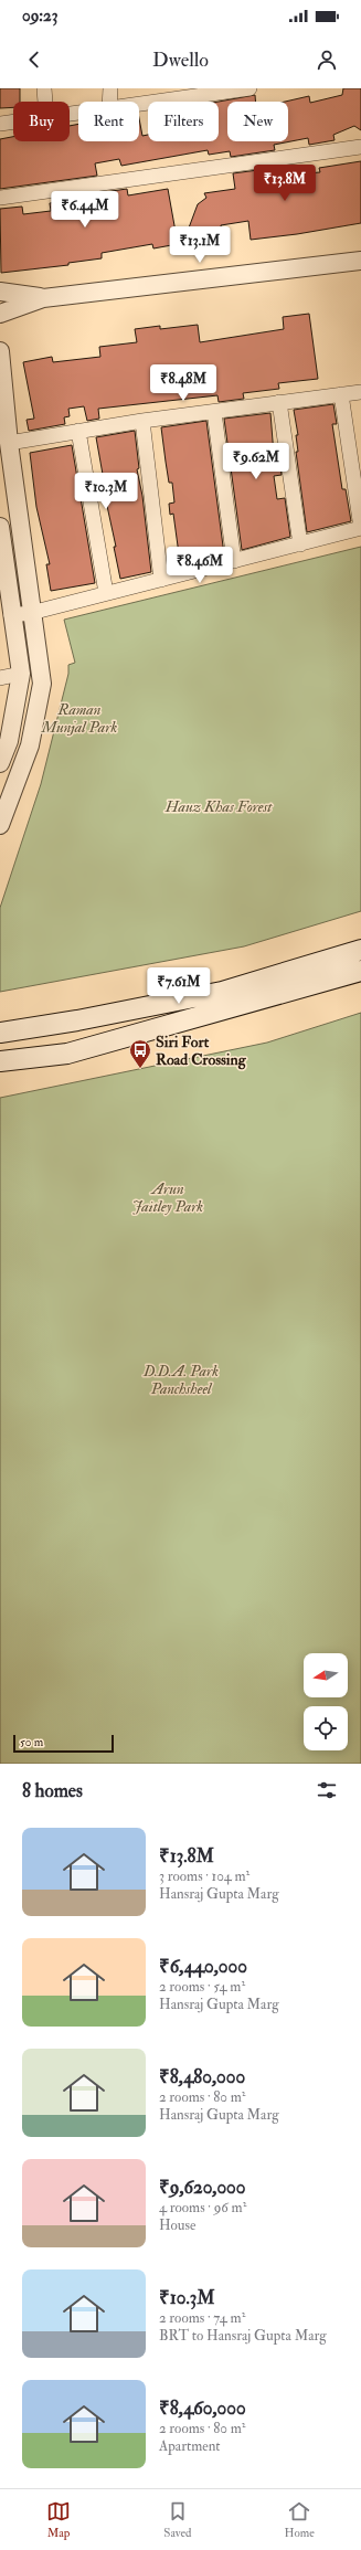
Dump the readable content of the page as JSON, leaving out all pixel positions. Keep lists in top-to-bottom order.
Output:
{
  "parks": [
    "Raman Munjal Park",
    "Hauz Khas Forest",
    "Arun Jaitley Park",
    "D.D.A. Park Panchsheel"
  ],
  "places": {
    "bus stop": ["Siri Fort Road Crossing"]
  },
  "scale_bar": "50 m",
  "north": "left",
  "page": {
    "status": "09:23",
    "header": "Dwello",
    "chip": [
      "Buy",
      "Rent",
      "Filters",
      "New"
    ],
    "price": [
      "₹13.8M",
      "₹6.44M",
      "₹13.1M",
      "₹8.48M",
      "₹9.62M",
      "₹10.3M",
      "₹8.46M",
      "₹7.61M"
    ],
    "scale": "50 m",
    "heading": "8 homes",
    "list": [
      {
        "name": "₹13.8M",
        "note": "3 rooms · 104 m² · Hansraj Gupta Marg"
      },
      {
        "name": "₹6,440,000",
        "note": "2 rooms · 54 m² · Hansraj Gupta Marg"
      },
      {
        "name": "₹8,480,000",
        "note": "2 rooms · 80 m² · Hansraj Gupta Marg"
      },
      {
        "name": "₹9,620,000",
        "note": "4 rooms · 96 m² · House"
      },
      {
        "name": "₹10.3M",
        "note": "2 rooms · 74 m² · BRT to Hansraj Gupta Marg"
      },
      {
        "name": "₹8,460,000",
        "note": "2 rooms · 80 m² · Apartment"
      }
    ],
    "tabs": ["Map", "Saved", "Home"]
  }
}
